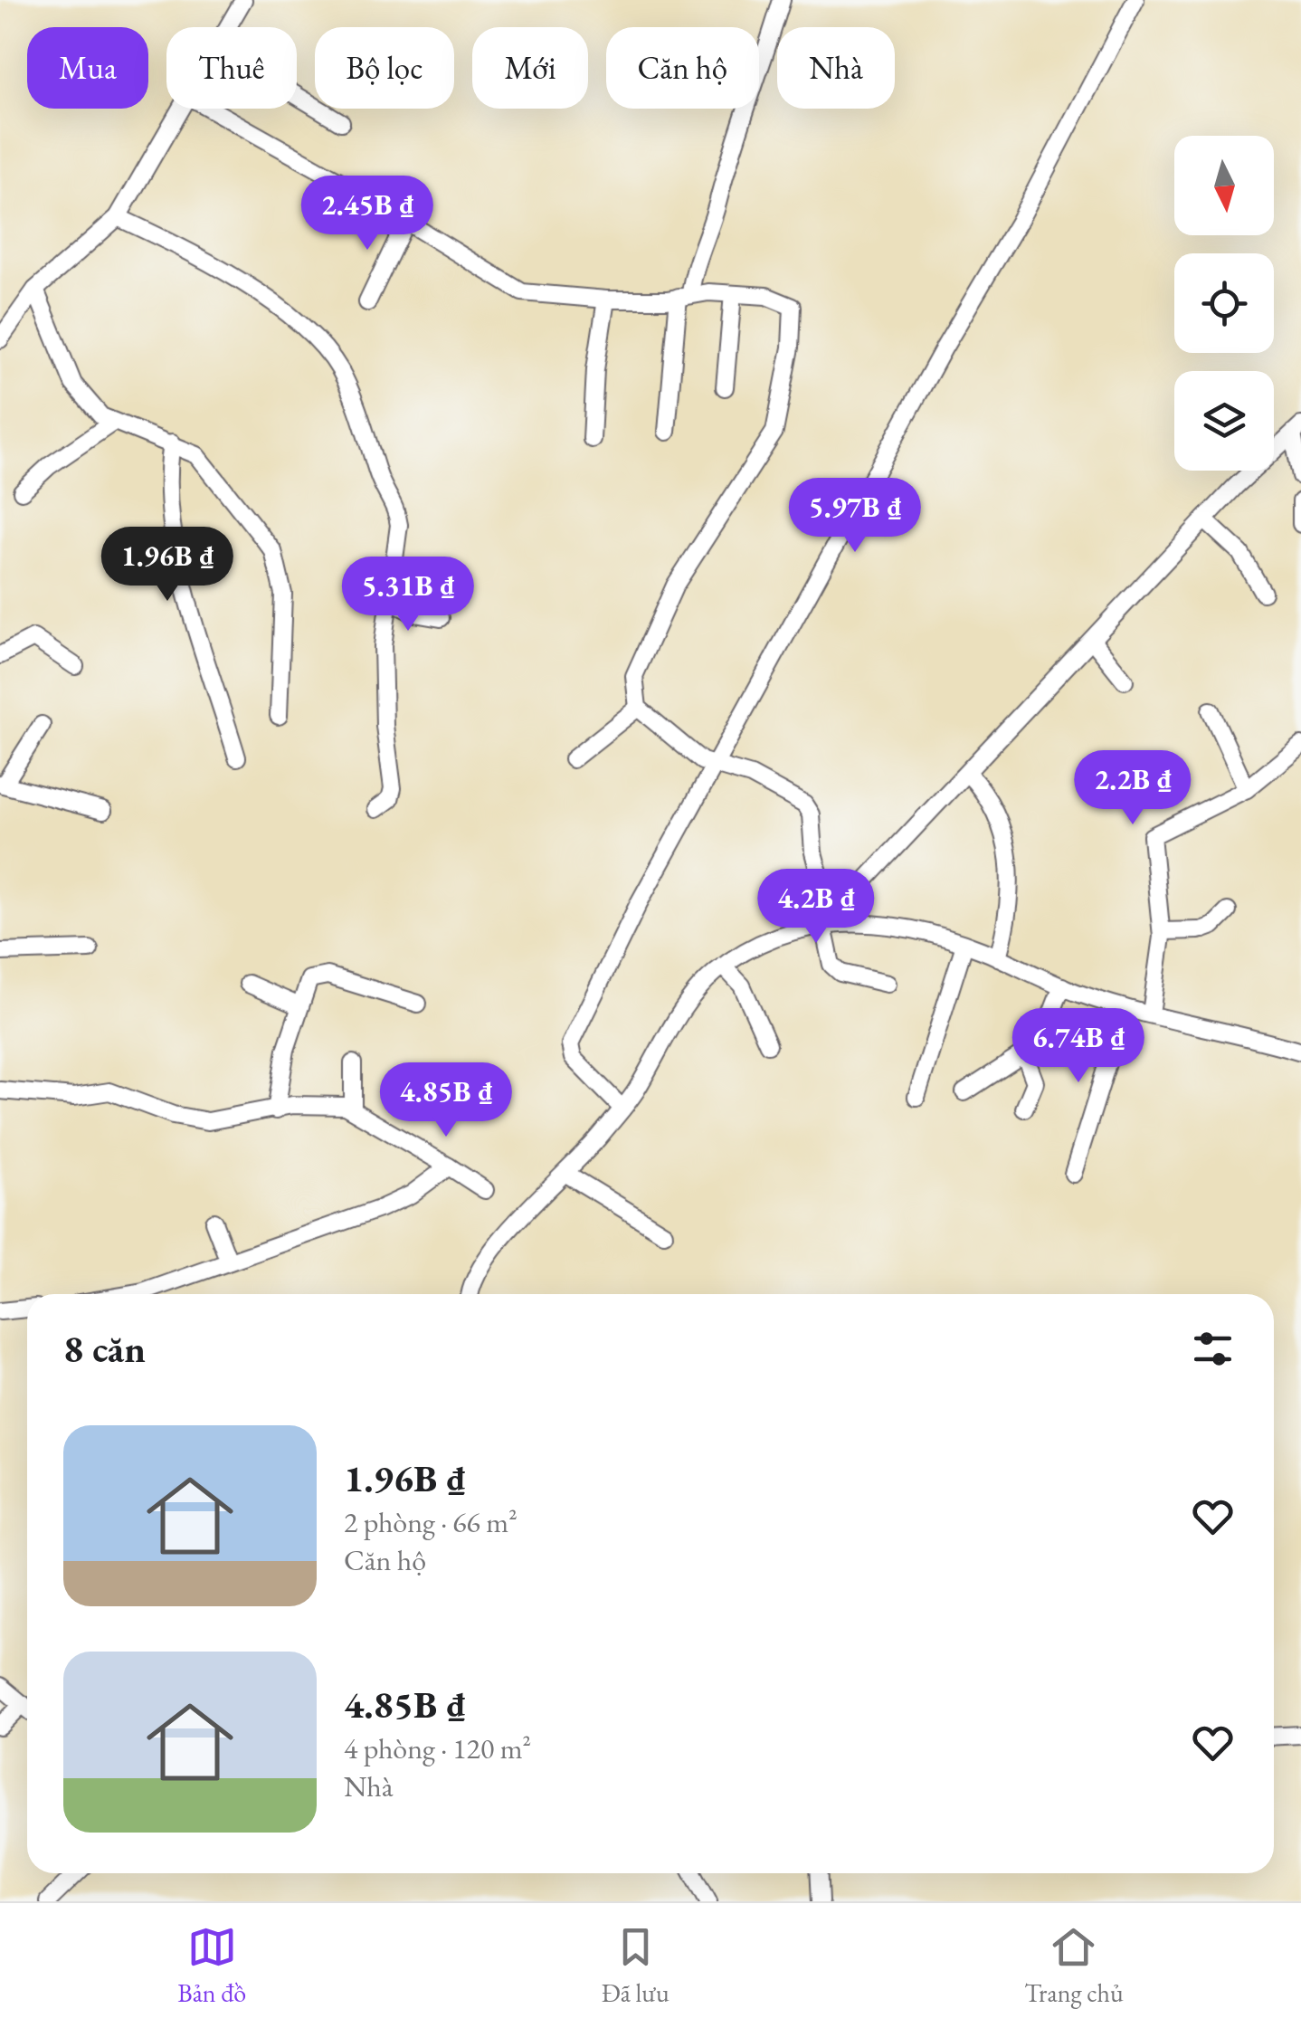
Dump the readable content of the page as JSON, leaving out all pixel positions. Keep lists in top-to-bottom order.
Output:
{
  "north": "bottom",
  "page": {
    "chip": [
      "Mua",
      "Thuê",
      "Bộ lọc",
      "Mới",
      "Căn hộ",
      "Nhà"
    ],
    "price": [
      "2.45B ₫",
      "5.97B ₫",
      "1.96B ₫",
      "5.31B ₫",
      "2.2B ₫",
      "4.2B ₫",
      "6.74B ₫",
      "4.85B ₫"
    ],
    "heading": "8 căn",
    "list": [
      {
        "name": "1.96B ₫",
        "note": "2 phòng · 66 m² · Căn hộ"
      },
      {
        "name": "4.85B ₫",
        "note": "4 phòng · 120 m² · Nhà"
      }
    ],
    "tabs": ["Bản đồ", "Đã lưu", "Trang chủ"]
  }
}
